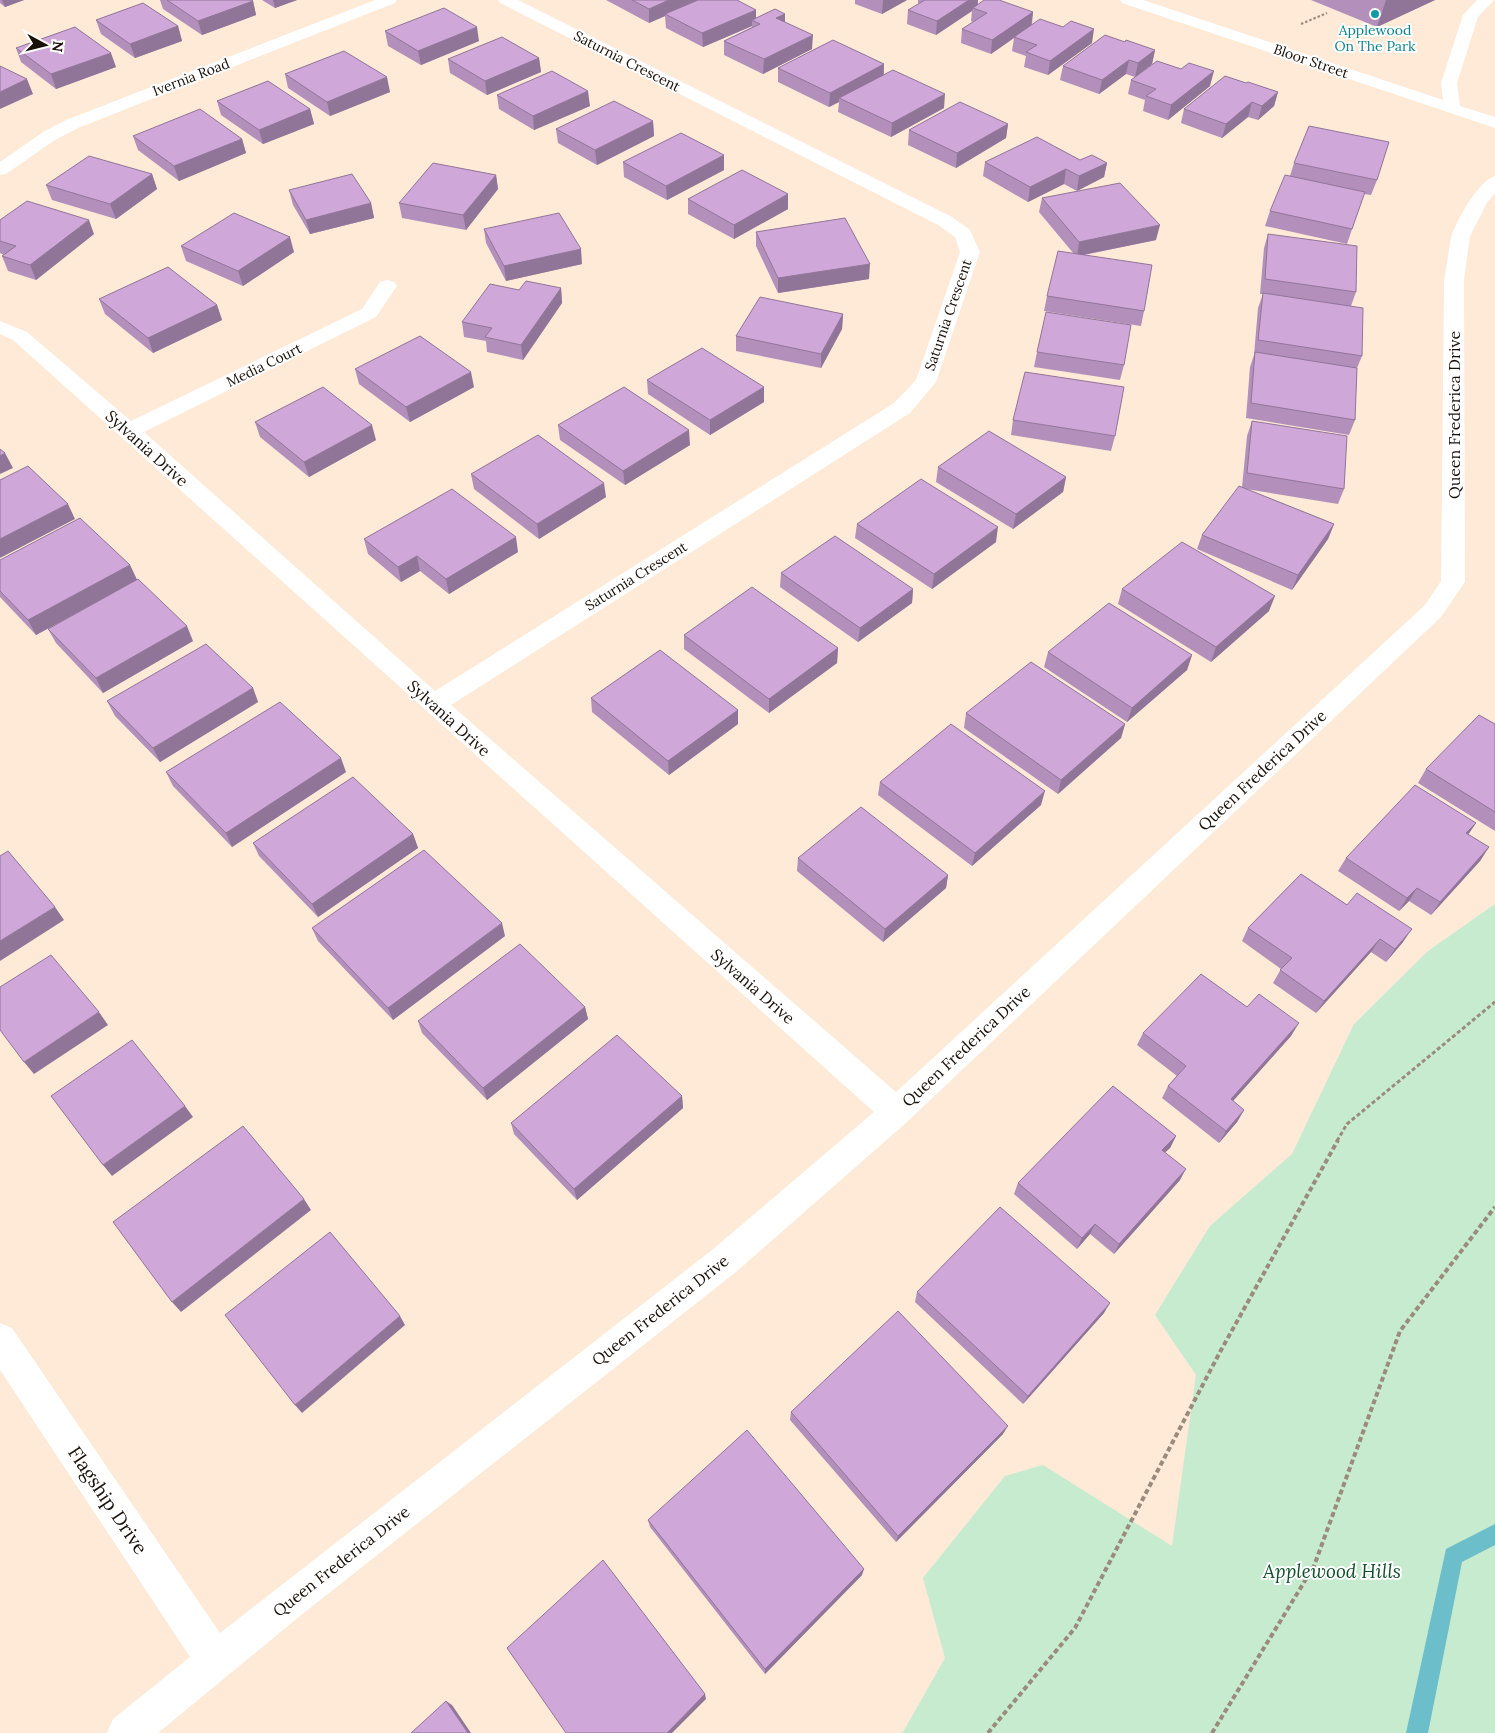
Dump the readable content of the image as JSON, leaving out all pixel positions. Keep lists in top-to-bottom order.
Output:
{
  "streets": {
    "street": [
      "Saturnia Crescent",
      "Bloor Street",
      "Ivernia Road",
      "Media Court",
      "Queen Frederica Drive",
      "Sylvania Drive",
      "Flagship Drive"
    ]
  },
  "crossings": [
    ["Saturnia Crescent", "Sylvania Drive"],
    ["Media Court", "Sylvania Drive"],
    ["Queen Frederica Drive", "Sylvania Drive"],
    ["Queen Frederica Drive", "Flagship Drive"]
  ],
  "parks": ["Applewood Hills"],
  "places": ["Applewood On The Park"],
  "north": "right"
}
